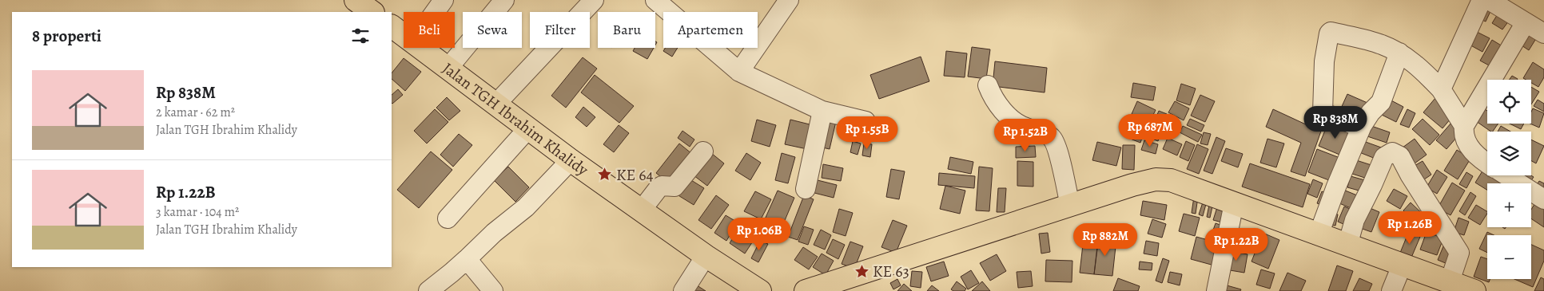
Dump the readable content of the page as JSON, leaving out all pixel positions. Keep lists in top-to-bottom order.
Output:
{
  "streets": {
    "main road": ["Jalan TGH Ibrahim Khalidy"]
  },
  "places": {
    "place": ["KE 64", "KE 63"]
  },
  "page": {
    "chip": [
      "Beli",
      "Sewa",
      "Filter",
      "Baru",
      "Apartemen"
    ],
    "heading": "8 properti",
    "list": [
      {
        "name": "Rp 838M",
        "note": "2 kamar · 62 m² · Jalan TGH Ibrahim Khalidy"
      },
      {
        "name": "Rp 1.22B",
        "note": "3 kamar · 104 m² · Jalan TGH Ibrahim Khalidy"
      }
    ],
    "map_buttons": ["+", "−"],
    "price": [
      "Rp 838M",
      "Rp 687M",
      "Rp 1.55B",
      "Rp 1.52B",
      "Rp 1.26B",
      "Rp 1.06B",
      "Rp 882M",
      "Rp 1.22B"
    ]
  }
}
